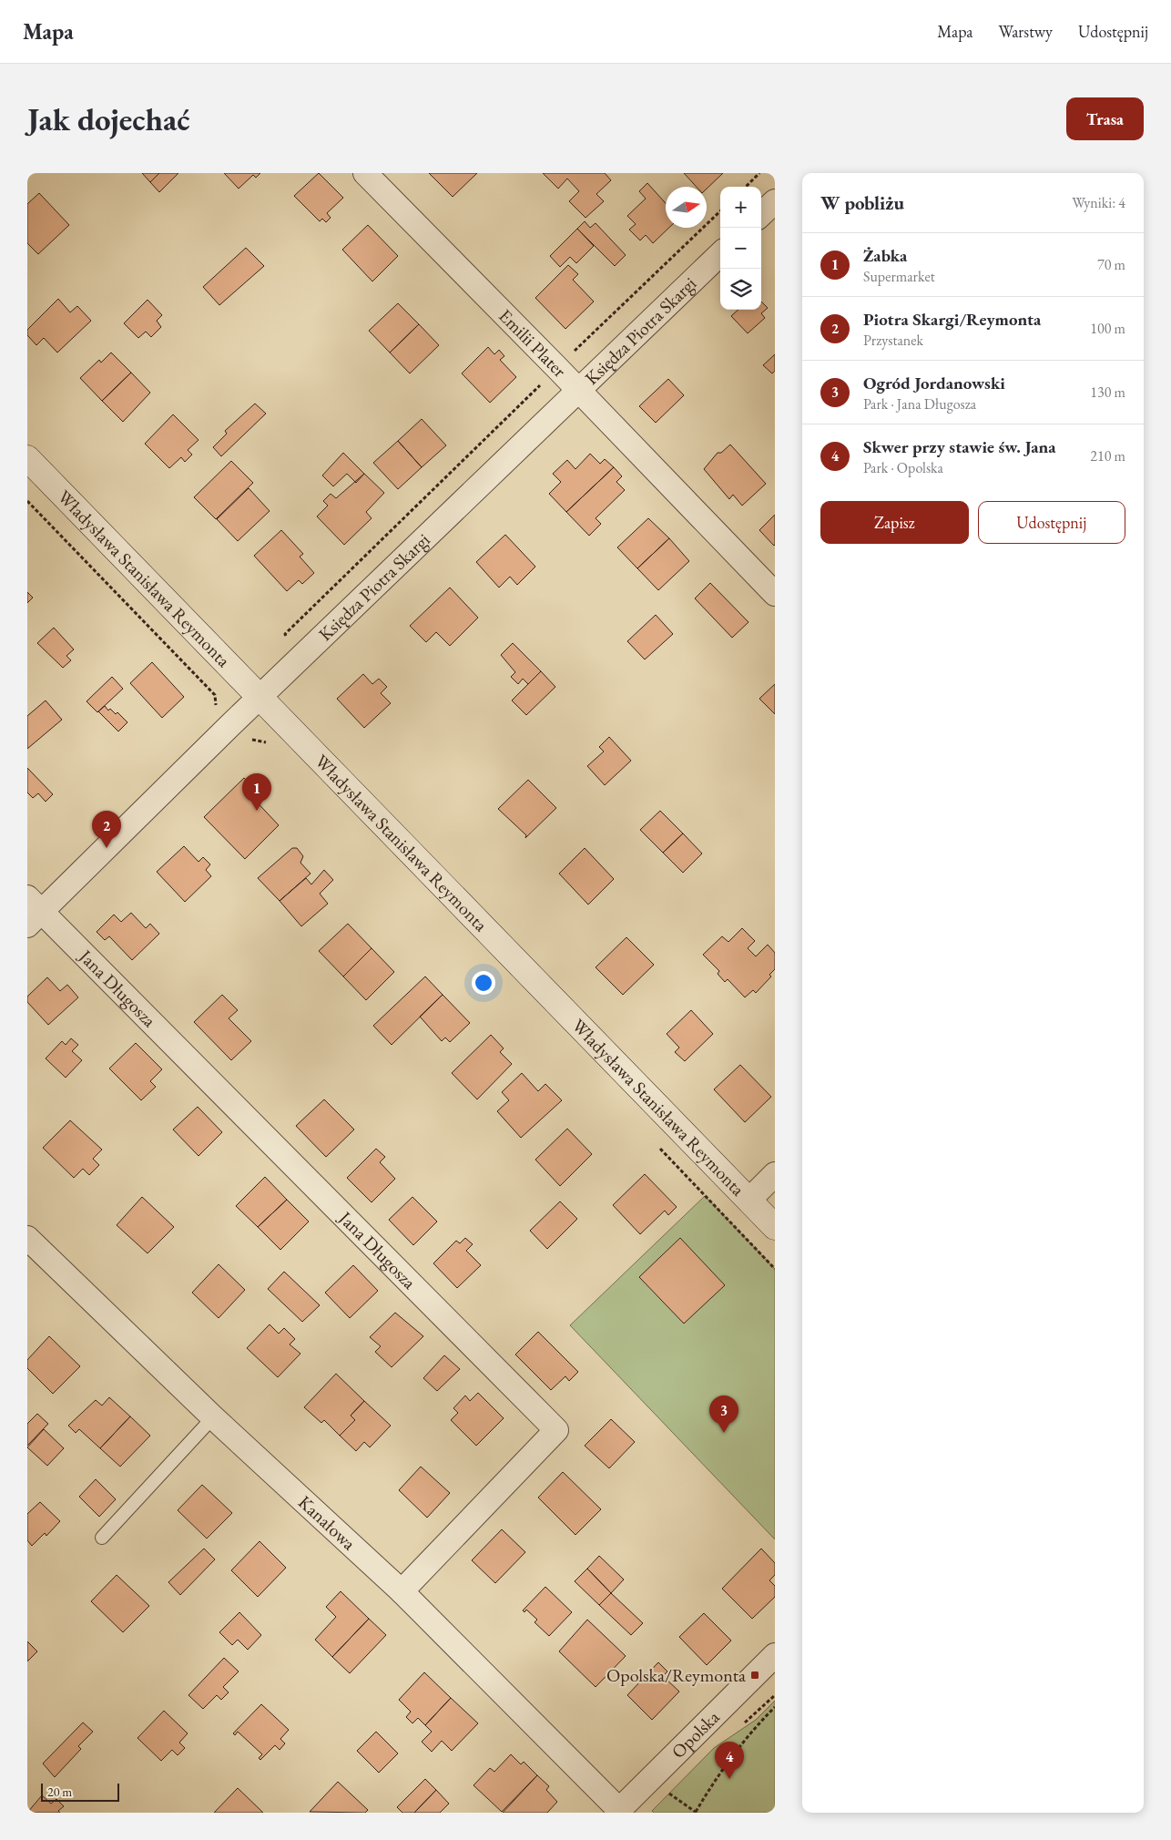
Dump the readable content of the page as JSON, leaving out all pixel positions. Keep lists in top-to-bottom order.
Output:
{
  "streets": {
    "main road": ["Władysława Stanisława Reymonta"],
    "street": [
      "Księdza Piotra Skargi",
      "Emilii Plater",
      "Jana Długosza",
      "Kanałowa",
      "Opolska"
    ]
  },
  "crossings": [
    ["Księdza Piotra Skargi", "Emilii Plater"],
    ["Księdza Piotra Skargi", "Władysława Stanisława Reymonta"],
    ["Księdza Piotra Skargi", "Jana Długosza"],
    ["Jana Długosza", "Kanałowa"],
    ["Kanałowa", "Opolska"]
  ],
  "places": {
    "transit": ["Opolska/Reymonta"]
  },
  "scale_bar": "20 m",
  "north": "right",
  "page": {
    "header": "Mapa",
    "nav": ["Mapa", "Warstwy", "Udostępnij"],
    "buttons": [
      "Trasa",
      ["Zapisz", "Udostępnij"]
    ],
    "title": "Jak dojechać",
    "heading": ["W pobliżu", "Wyniki: 4"],
    "map_buttons": ["+", "−"],
    "list": [
      {
        "mark": "1",
        "name": "Żabka",
        "note": "Supermarket",
        "value": "70 m"
      },
      {
        "mark": "2",
        "name": "Piotra Skargi/Reymonta",
        "note": "Przystanek",
        "value": "100 m"
      },
      {
        "mark": "3",
        "name": "Ogród Jordanowski",
        "note": "Park · Jana Długosza",
        "value": "130 m"
      },
      {
        "mark": "4",
        "name": "Skwer przy stawie św. Jana",
        "note": "Park · Opolska",
        "value": "210 m"
      }
    ],
    "pins": [
      "1",
      "2",
      "3",
      "4"
    ],
    "scale": "20 m"
  }
}
